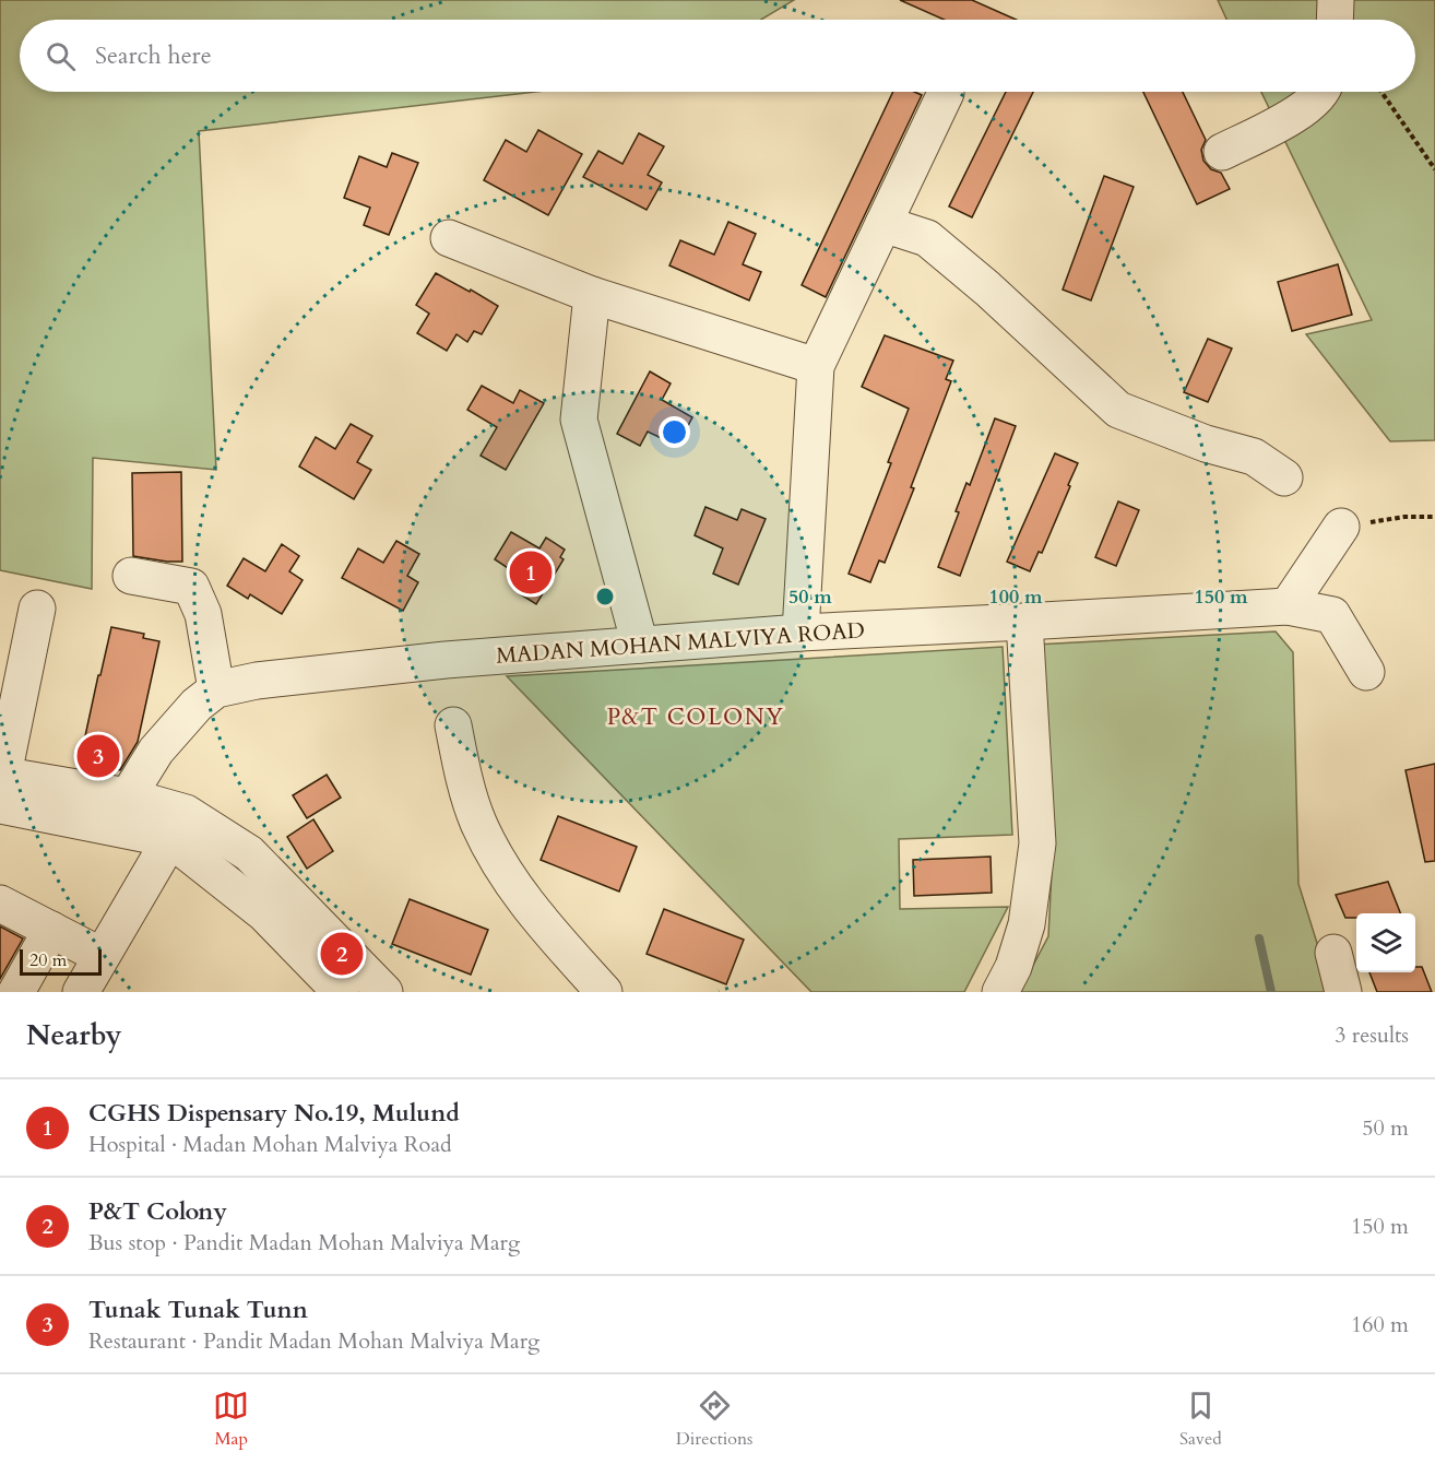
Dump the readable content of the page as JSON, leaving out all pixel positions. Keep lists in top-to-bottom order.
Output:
{
  "streets": {
    "street": ["MADAN MOHAN MALVIYA ROAD"]
  },
  "districts": ["P&T COLONY"],
  "scale_bar": "20 m",
  "page": {
    "search": "Search here",
    "pins": ["1", "3", "2"],
    "scale": "20 m",
    "heading": ["Nearby", "3 results"],
    "list": [
      {
        "mark": "1",
        "name": "CGHS Dispensary No.19, Mulund",
        "note": "Hospital · Madan Mohan Malviya Road",
        "value": "50 m"
      },
      {
        "mark": "2",
        "name": "P&T Colony",
        "note": "Bus stop · Pandit Madan Mohan Malviya Marg",
        "value": "150 m"
      },
      {
        "mark": "3",
        "name": "Tunak Tunak Tunn",
        "note": "Restaurant · Pandit Madan Mohan Malviya Marg",
        "value": "160 m"
      }
    ],
    "nav": ["Map", "Directions", "Saved"]
  },
  "rings": ["50 m", "100 m", "150 m"]
}
